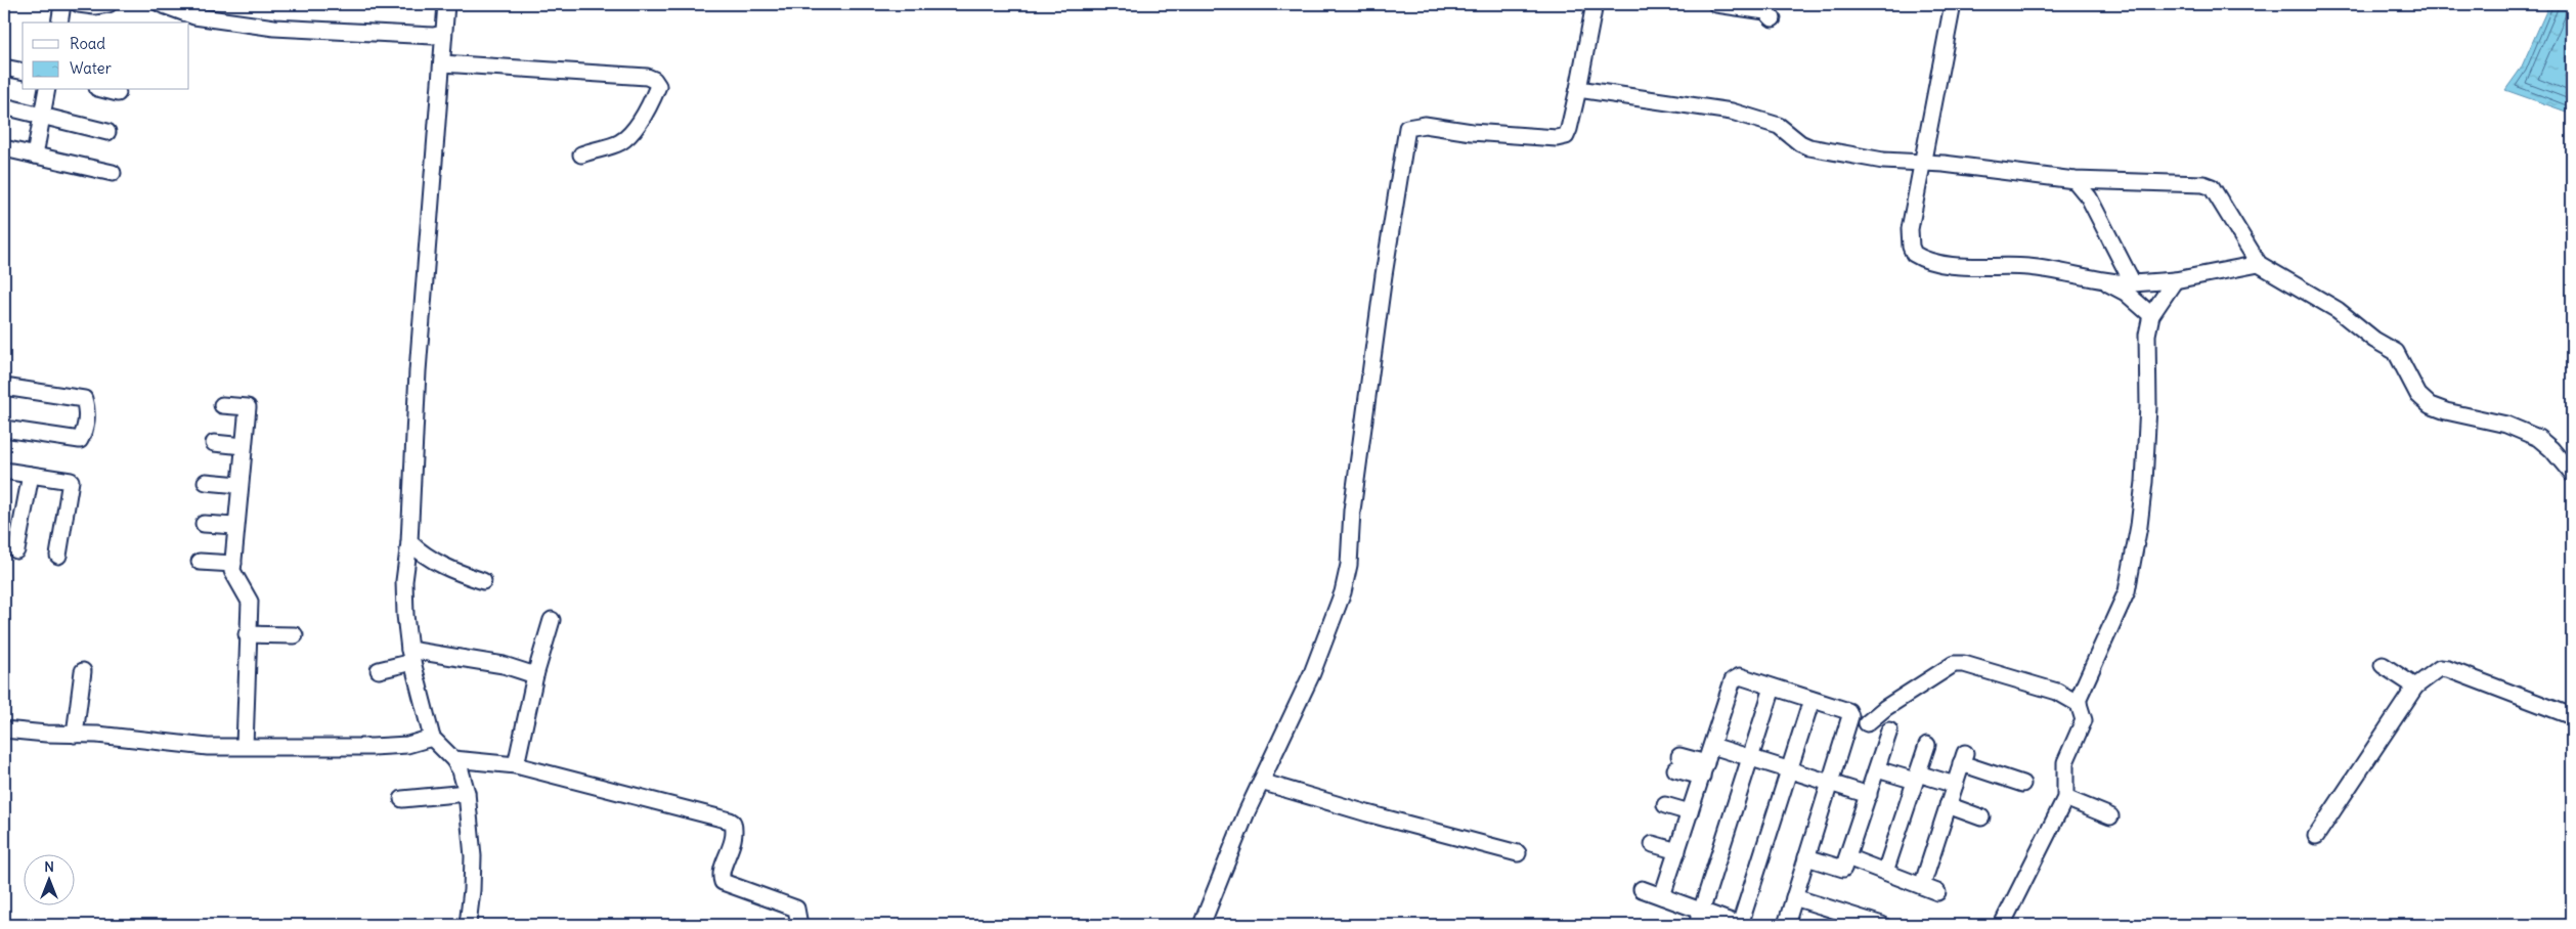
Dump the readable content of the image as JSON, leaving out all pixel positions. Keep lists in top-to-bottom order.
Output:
{
  "legend": ["Road", "Water"],
  "north": "top"
}
